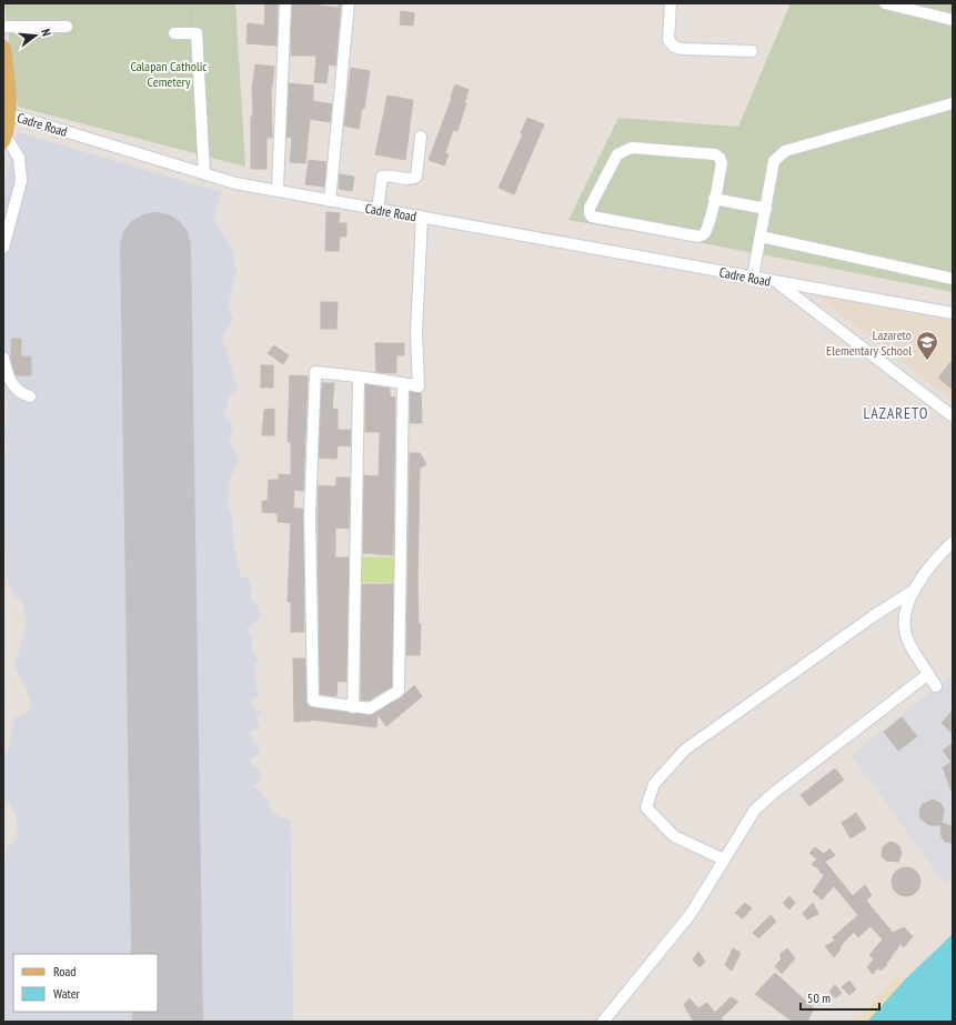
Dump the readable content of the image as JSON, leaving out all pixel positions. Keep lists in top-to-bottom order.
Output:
{
  "streets": {
    "street": ["Cadre Road"]
  },
  "districts": ["LAZARETO"],
  "parks": ["Calapan Catholic Cemetery"],
  "places": {
    "school or university": ["Lazareto Elementary School"]
  },
  "legend": ["Road", "Water"],
  "scale_bar": "50 m",
  "north": "right"
}
